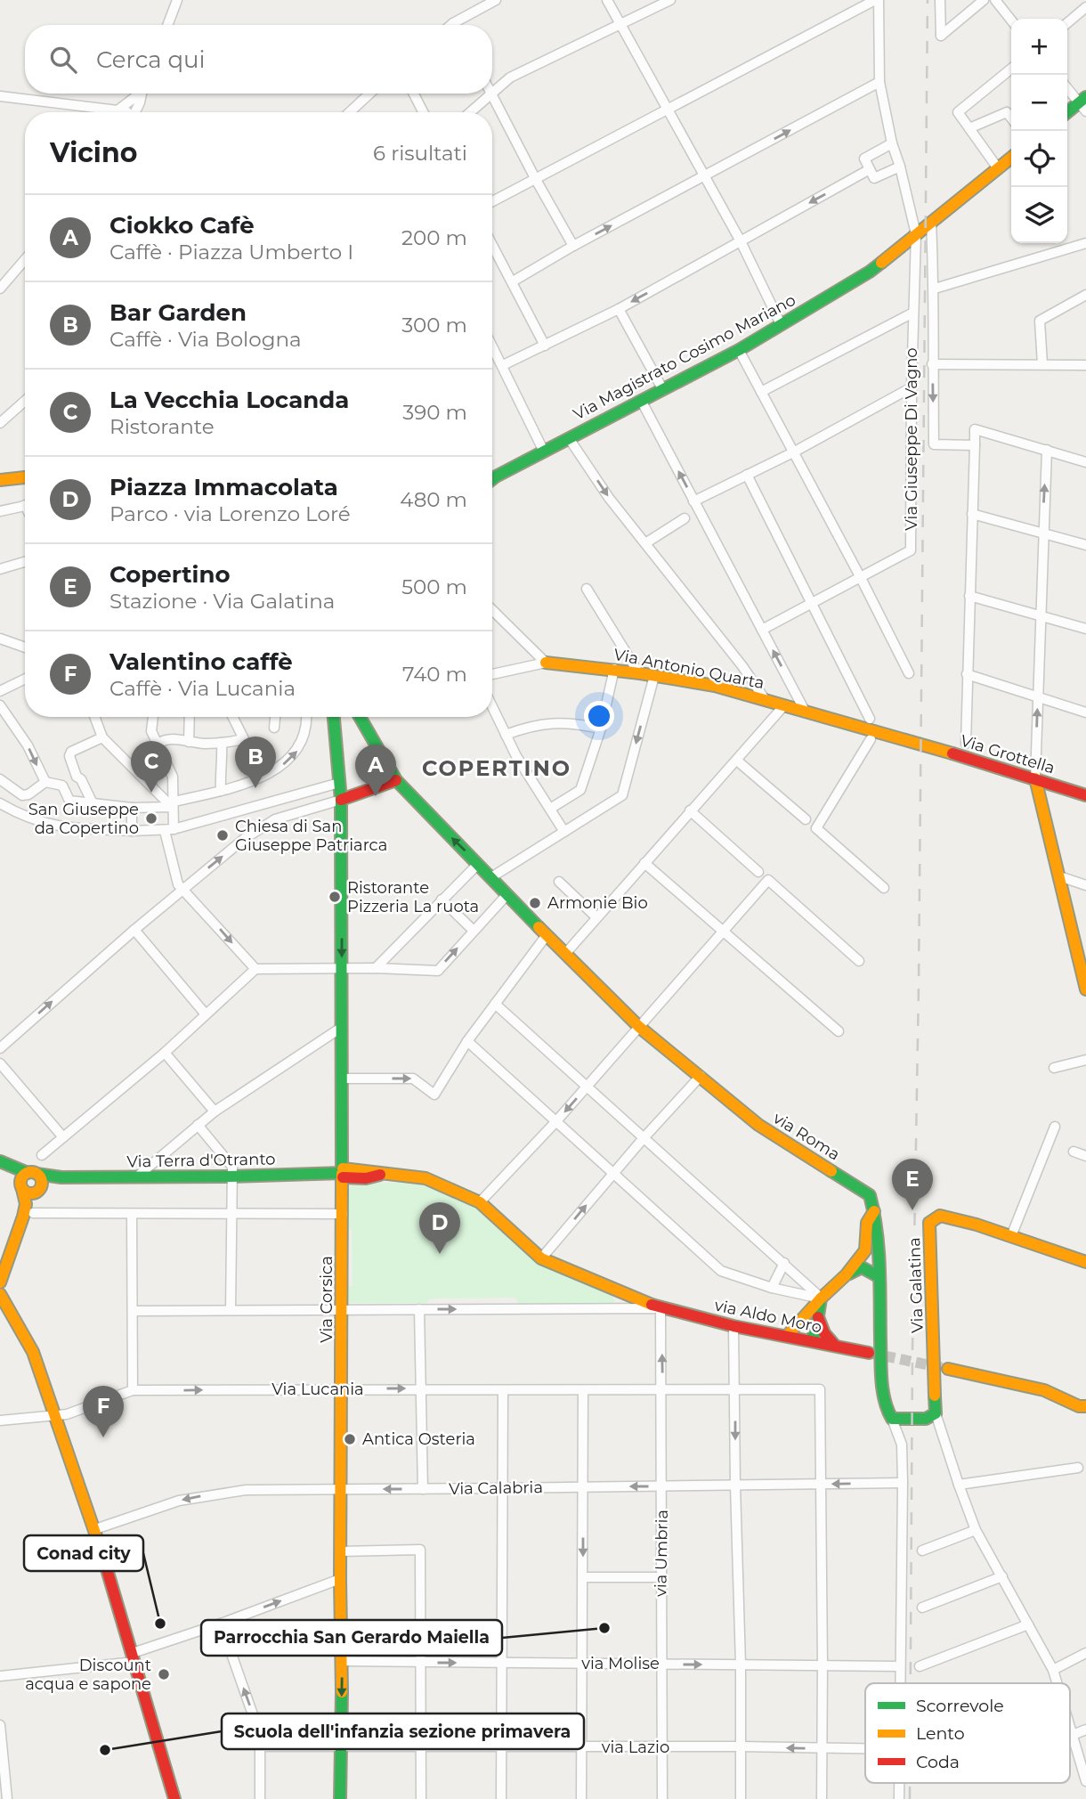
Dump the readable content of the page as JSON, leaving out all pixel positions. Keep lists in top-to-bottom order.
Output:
{
  "streets": {
    "street": [
      "Via Magistrato Cosimo Mariano",
      "Via Giuseppe Di Vagno",
      "Via Antonio Quarta",
      "Via Grottella",
      "via Roma",
      "Via Terra d'Otranto",
      "Via Galatina",
      "Via Corsica",
      "via Aldo Moro",
      "Via Lucania",
      "Via Calabria",
      "via Umbria",
      "via Molise",
      "via Lazio"
    ]
  },
  "crossings": [
    ["Via Magistrato Cosimo Mariano", "Via Giuseppe Di Vagno"],
    ["Via Antonio Quarta", "Via Grottella"],
    ["Via Terra d'Otranto", "Via Corsica"],
    ["Via Corsica", "Via Lucania"],
    ["Via Corsica", "Via Calabria"],
    ["Via Corsica", "via Molise"],
    ["Via Corsica", "via Lazio"],
    ["via Aldo Moro", "via Umbria"],
    ["Via Calabria", "via Umbria"],
    ["via Umbria", "via Molise"],
    ["via Umbria", "via Lazio"]
  ],
  "one_way": ["Via Lucania", "Via Calabria"],
  "districts": ["COPERTINO"],
  "places": [
    "San Giuseppe da Copertino",
    "Chiesa di San Giuseppe Patriarca",
    "Ristorante Pizzeria La ruota",
    "Armonie Bio",
    "Antica Osteria",
    "Conad city",
    "Parrocchia San Gerardo Maiella",
    "Discount acqua e sapone",
    "Scuola dell'infanzia sezione primavera"
  ],
  "legend": ["Scorrevole", "Lento", "Coda"],
  "page": {
    "map_buttons": ["+", "−"],
    "search": "Cerca qui",
    "heading": ["Vicino", "6 risultati"],
    "list": [
      {
        "mark": "A",
        "name": "Ciokko Cafè",
        "note": "Caffè · Piazza Umberto I",
        "value": "200 m"
      },
      {
        "mark": "B",
        "name": "Bar Garden",
        "note": "Caffè · Via Bologna",
        "value": "300 m"
      },
      {
        "mark": "C",
        "name": "La Vecchia Locanda",
        "note": "Ristorante",
        "value": "390 m"
      },
      {
        "mark": "D",
        "name": "Piazza Immacolata",
        "note": "Parco · via Lorenzo Loré",
        "value": "480 m"
      },
      {
        "mark": "E",
        "name": "Copertino",
        "note": "Stazione · Via Galatina",
        "value": "500 m"
      },
      {
        "mark": "F",
        "name": "Valentino caffè",
        "note": "Caffè · Via Lucania",
        "value": "740 m"
      }
    ],
    "pins": [
      "B",
      "C",
      "A",
      "E",
      "D",
      "F"
    ]
  }
}
